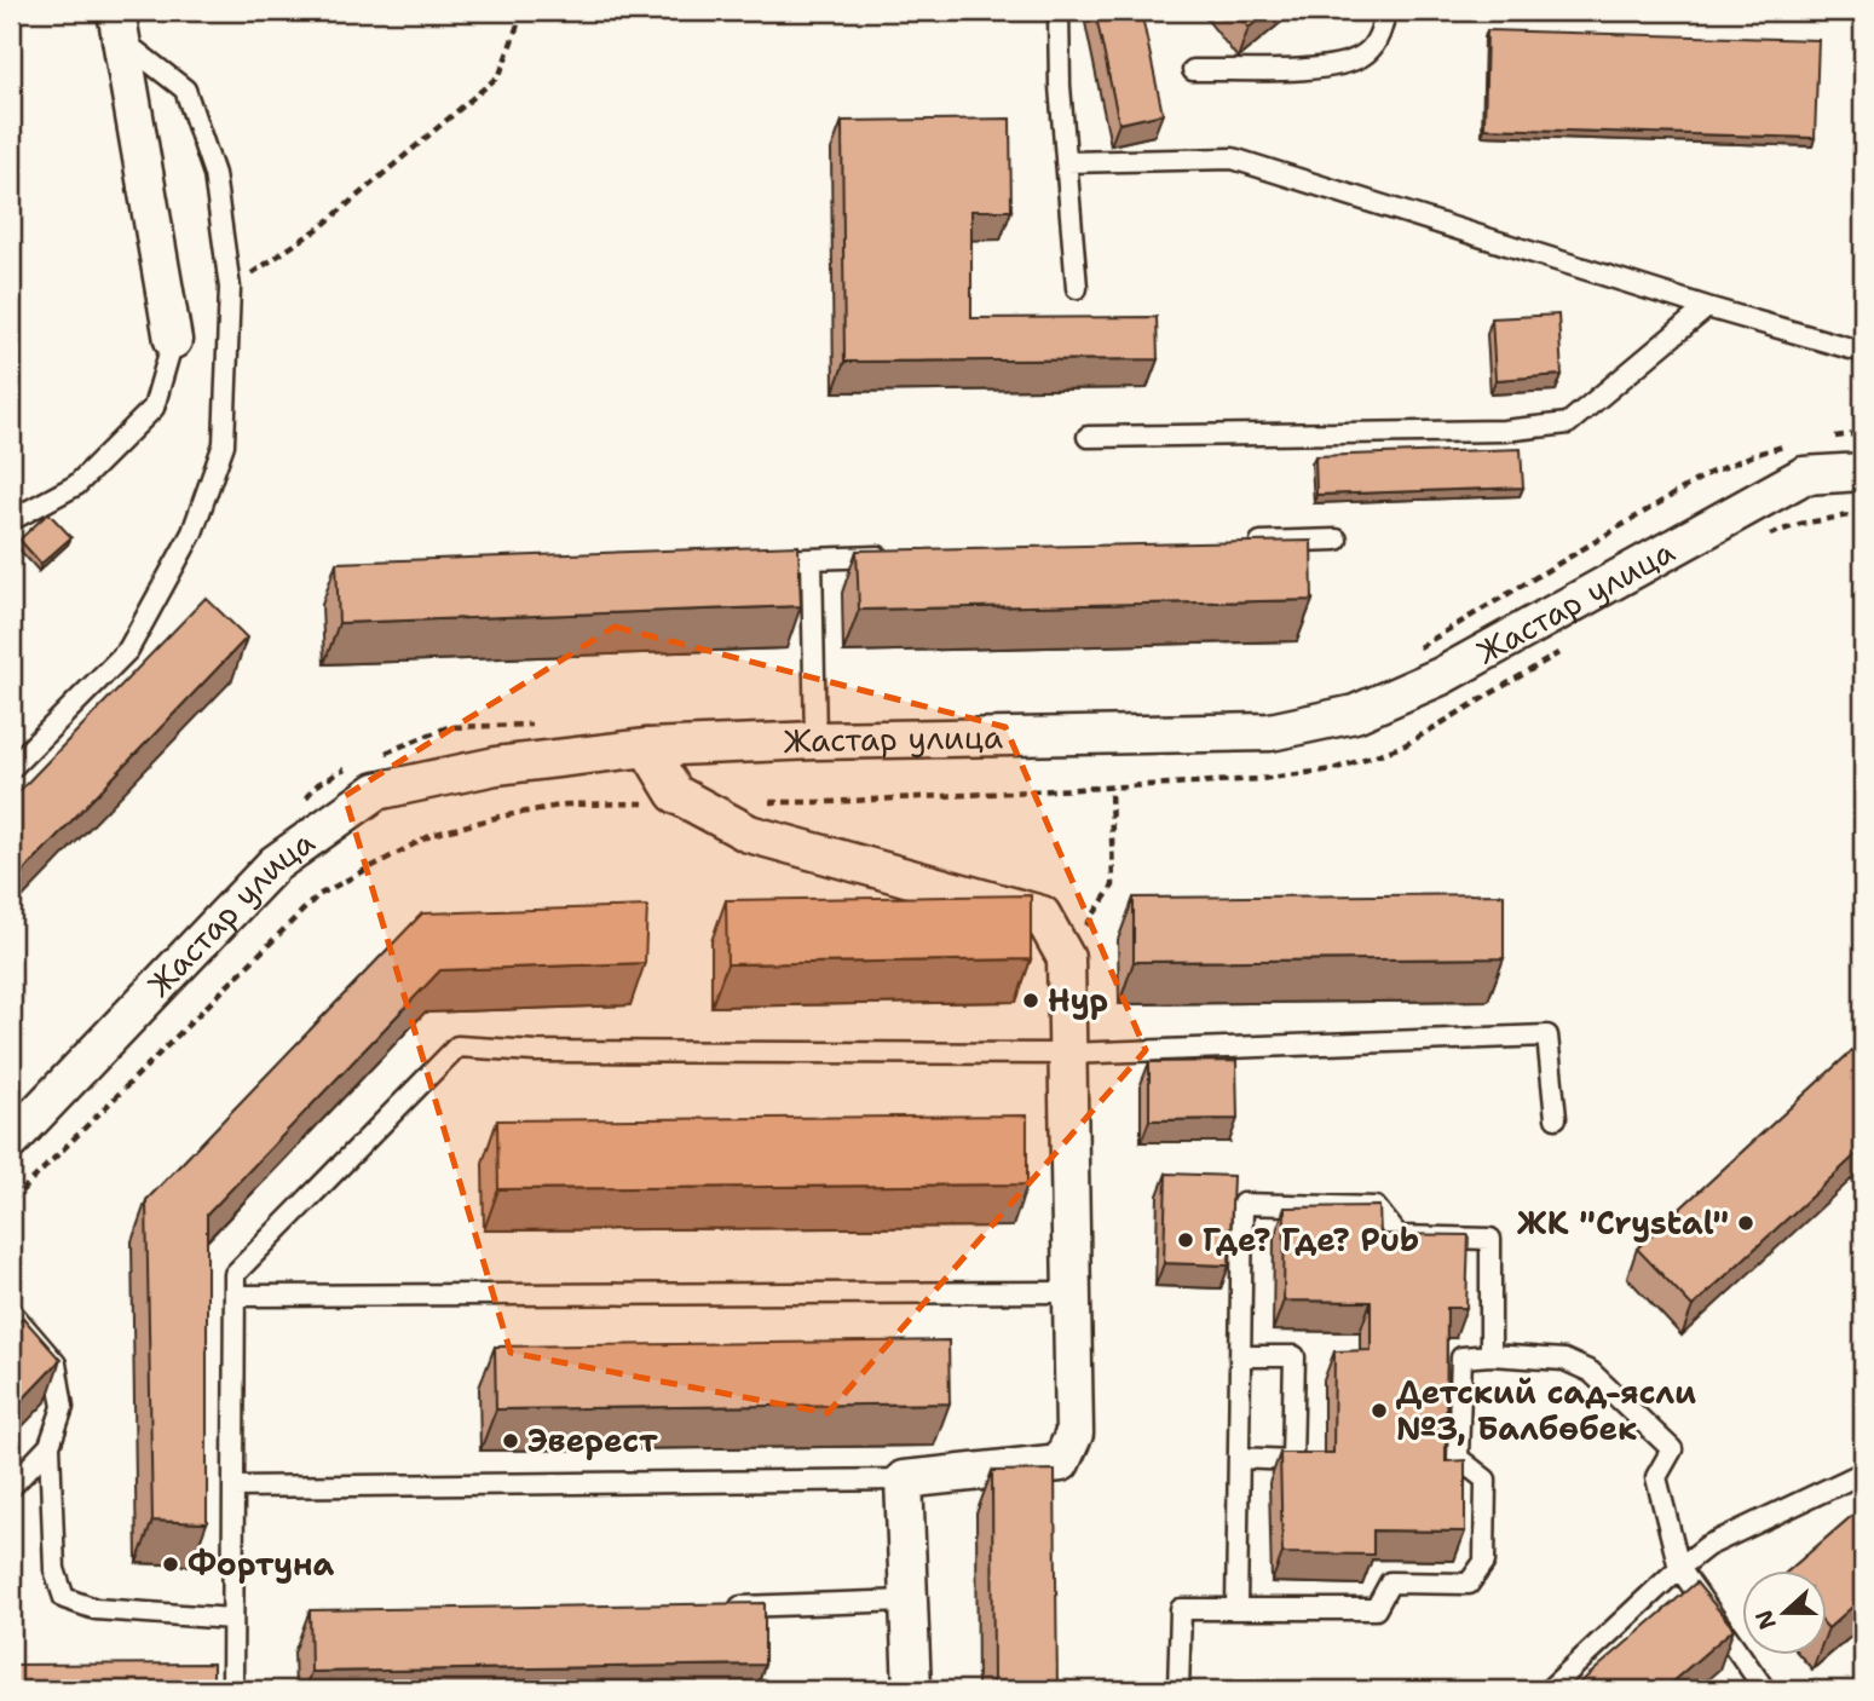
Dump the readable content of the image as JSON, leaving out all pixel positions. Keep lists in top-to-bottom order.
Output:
{
  "streets": {
    "street": ["Жастар улица"]
  },
  "places": [
    "Нур",
    "ЖК \"Crystal\"",
    "Где? Где? Pub",
    "Детский сад-ясли №3, Балбөбек",
    "Эверест",
    "Фортуна"
  ],
  "north": "left"
}
